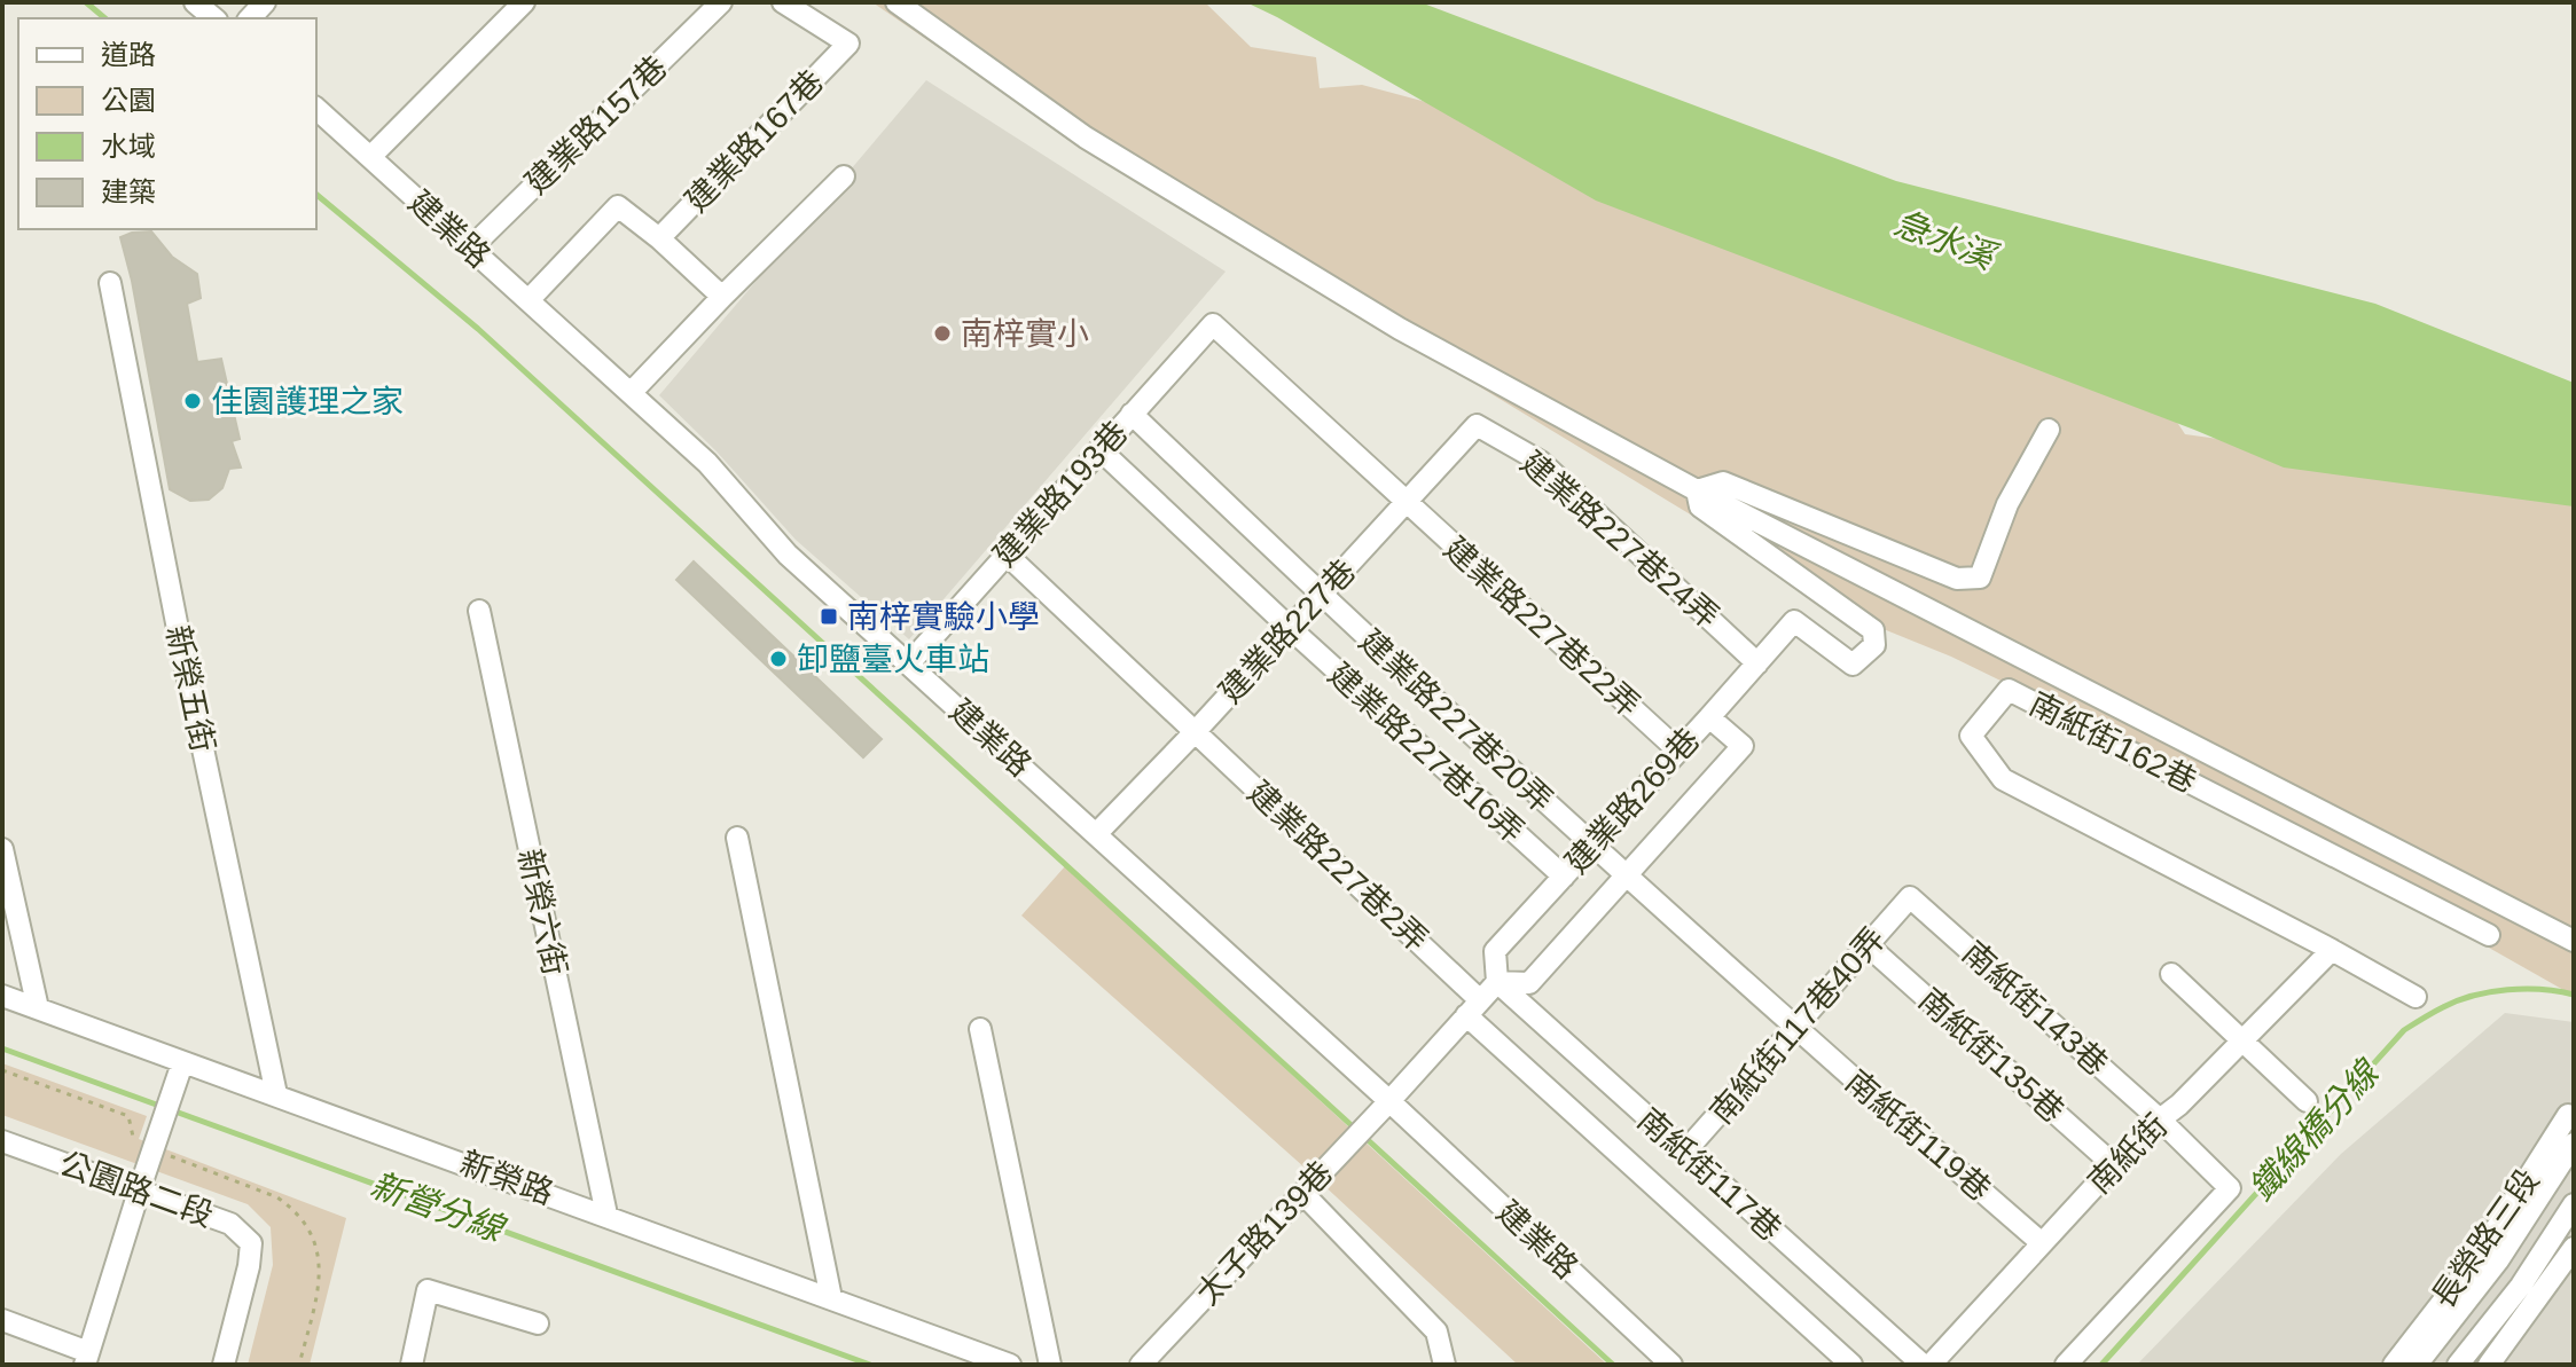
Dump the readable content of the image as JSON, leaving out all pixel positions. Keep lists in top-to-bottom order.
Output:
{
  "streets": {
    "street": [
      "建業路157巷",
      "建業路167巷",
      "建業路",
      "建業路193巷",
      "建業路227巷24弄",
      "建業路227巷22弄",
      "建業路227巷",
      "新榮五街",
      "建業路227巷20弄",
      "南紙街162巷",
      "建業路227巷16弄",
      "建業路269巷",
      "建業路227巷2弄",
      "新榮六街",
      "南紙街143巷",
      "南紙街117巷40弄",
      "南紙街135巷",
      "南紙街119巷",
      "南紙街",
      "南紙街117巷",
      "新榮路",
      "公園路二段",
      "太子路139巷",
      "長榮路三段"
    ]
  },
  "crossings": [
    ["建業路157巷", "建業路"],
    ["建業路167巷", "建業路"],
    ["建業路", "建業路193巷"],
    ["建業路", "建業路227巷"],
    ["建業路", "太子路139巷"],
    ["建業路193巷", "建業路227巷22弄"],
    ["建業路193巷", "建業路227巷20弄"],
    ["建業路193巷", "建業路227巷16弄"],
    ["建業路193巷", "建業路227巷2弄"],
    ["建業路227巷24弄", "建業路227巷"],
    ["建業路227巷22弄", "建業路227巷"],
    ["建業路227巷22弄", "建業路269巷"],
    ["建業路227巷", "建業路227巷20弄"],
    ["建業路227巷", "建業路227巷16弄"],
    ["建業路227巷", "建業路227巷2弄"],
    ["新榮五街", "新榮路"],
    ["建業路227巷20弄", "建業路269巷"],
    ["建業路227巷20弄", "南紙街119巷"],
    ["南紙街162巷", "南紙街"],
    ["建業路227巷16弄", "建業路269巷"],
    ["建業路269巷", "南紙街119巷"],
    ["建業路269巷", "南紙街117巷"],
    ["建業路227巷2弄", "南紙街117巷"],
    ["新榮六街", "新榮路"],
    ["南紙街143巷", "南紙街117巷40弄"],
    ["南紙街143巷", "南紙街"],
    ["南紙街117巷40弄", "南紙街135巷"],
    ["南紙街117巷40弄", "南紙街119巷"],
    ["南紙街117巷40弄", "南紙街117巷"],
    ["南紙街135巷", "南紙街"],
    ["南紙街119巷", "南紙街"]
  ],
  "water": ["急水溪", "鐵線橋分線", "新營分線"],
  "places": {
    "other": ["南梓實小", "佳園護理之家", "卸鹽臺火車站"],
    "transit": ["南梓實驗小學"]
  },
  "legend": [
    "道路",
    "公園",
    "水域",
    "建築"
  ]
}
